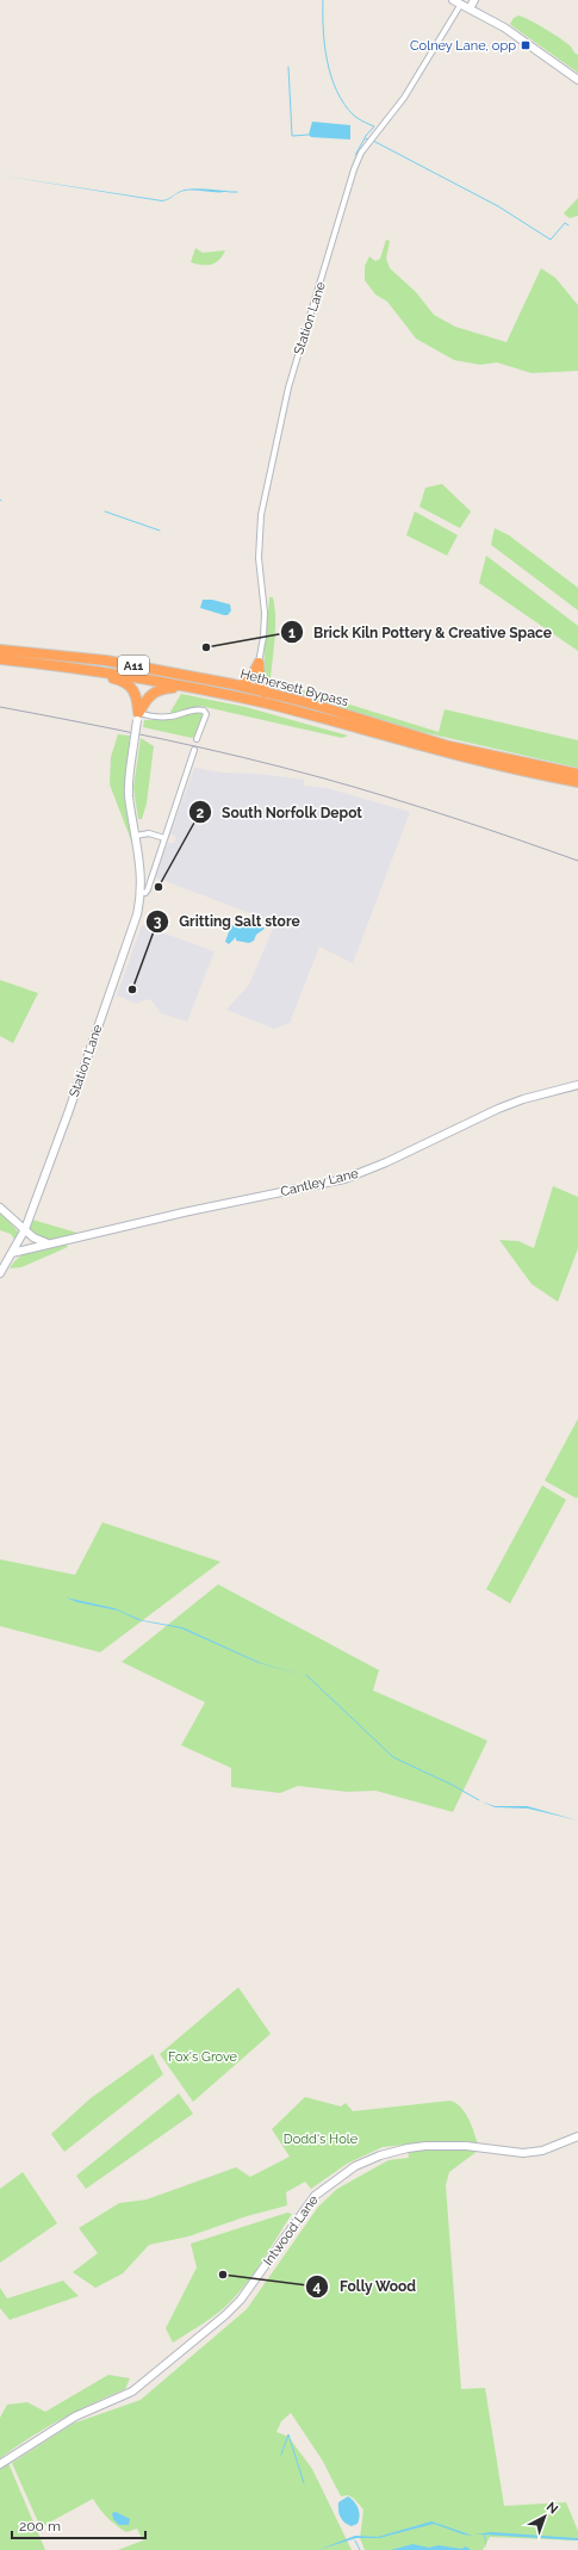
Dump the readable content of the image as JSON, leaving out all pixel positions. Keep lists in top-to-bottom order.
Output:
{
  "streets": {
    "highway": ["A11", "Hethersett Bypass"],
    "street": ["Station Lane", "Cantley Lane", "Intwood Lane"]
  },
  "crossings": [
    ["Station Lane", "A11"],
    ["Station Lane", "Cantley Lane"],
    ["A11", "Hethersett Bypass"]
  ],
  "parks": ["Fox's Grove", "Dodd's Hole"],
  "places": {
    "transit": ["Colney Lane, opp"],
    "other": [
      "Brick Kiln Pottery & Creative Space",
      "South Norfolk Depot",
      "Gritting Salt store",
      "Folly Wood"
    ]
  },
  "scale_bar": "200 m",
  "north": "top right"
}
